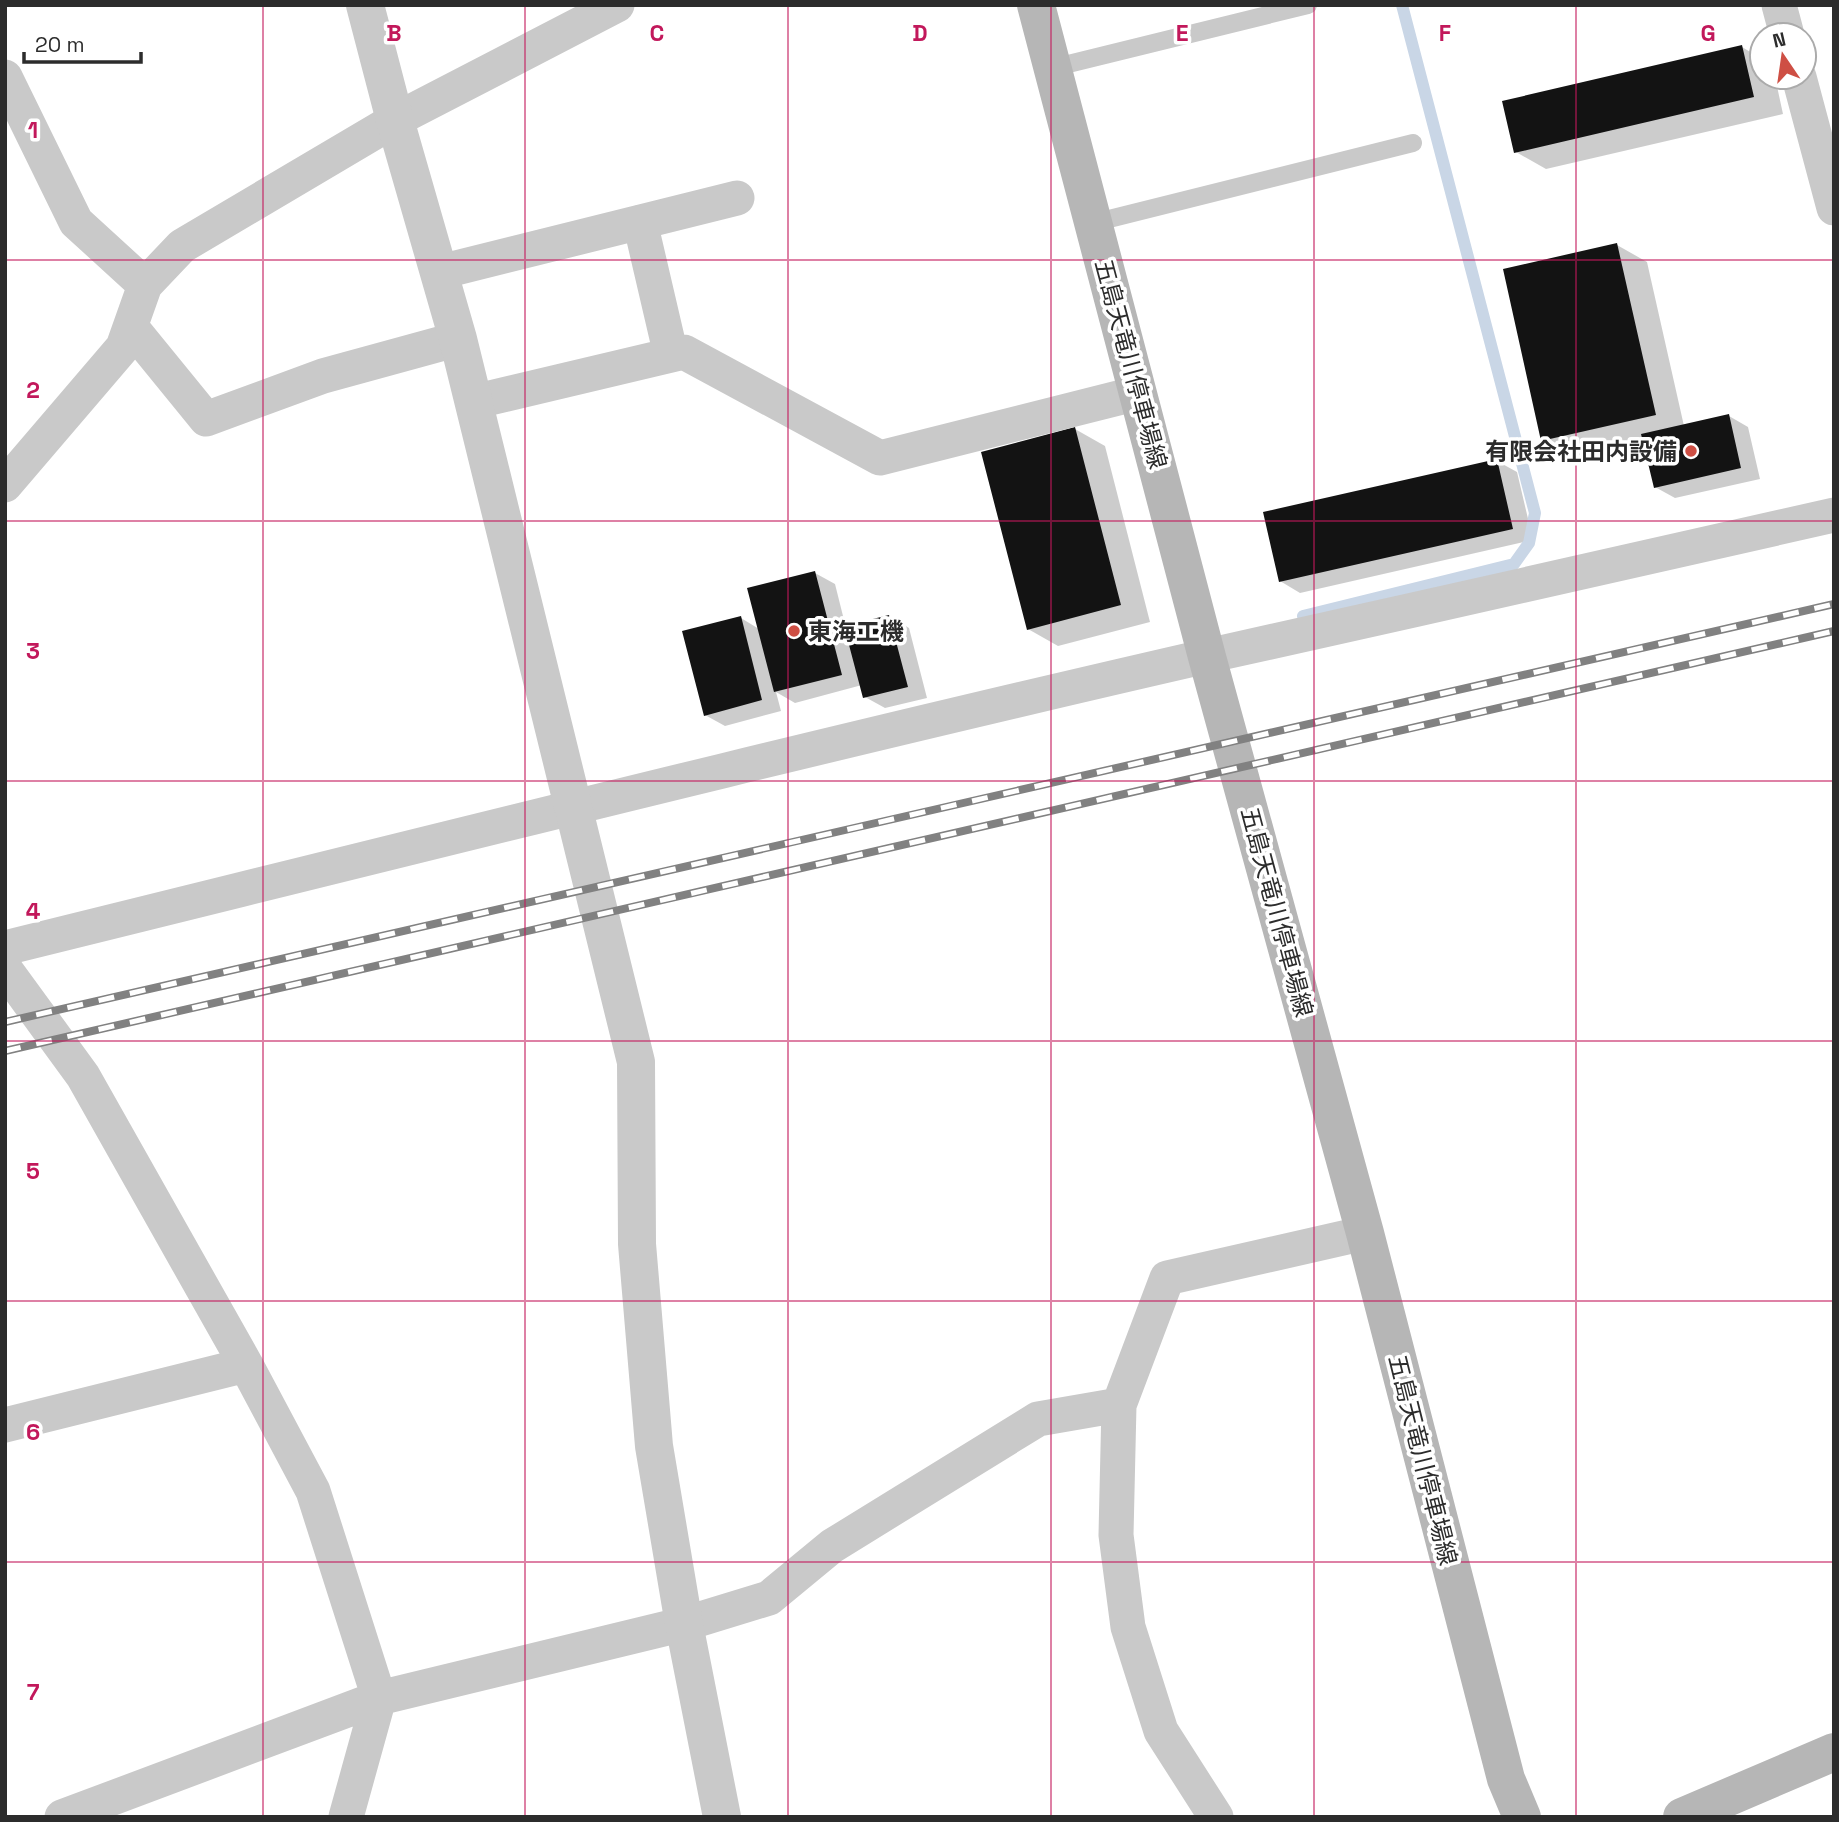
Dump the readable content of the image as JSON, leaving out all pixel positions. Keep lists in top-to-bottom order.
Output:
{
  "streets": {
    "main road": ["五島天竜川停車場線"]
  },
  "places": ["有限会社田内設備", "東海工機"],
  "scale_bar": "20 m",
  "north": "top",
  "grid": {
    "columns": [
      "B",
      "C",
      "D",
      "E",
      "F",
      "G"
    ],
    "rows": [
      "1",
      "2",
      "3",
      "4",
      "5",
      "6",
      "7"
    ]
  }
}
